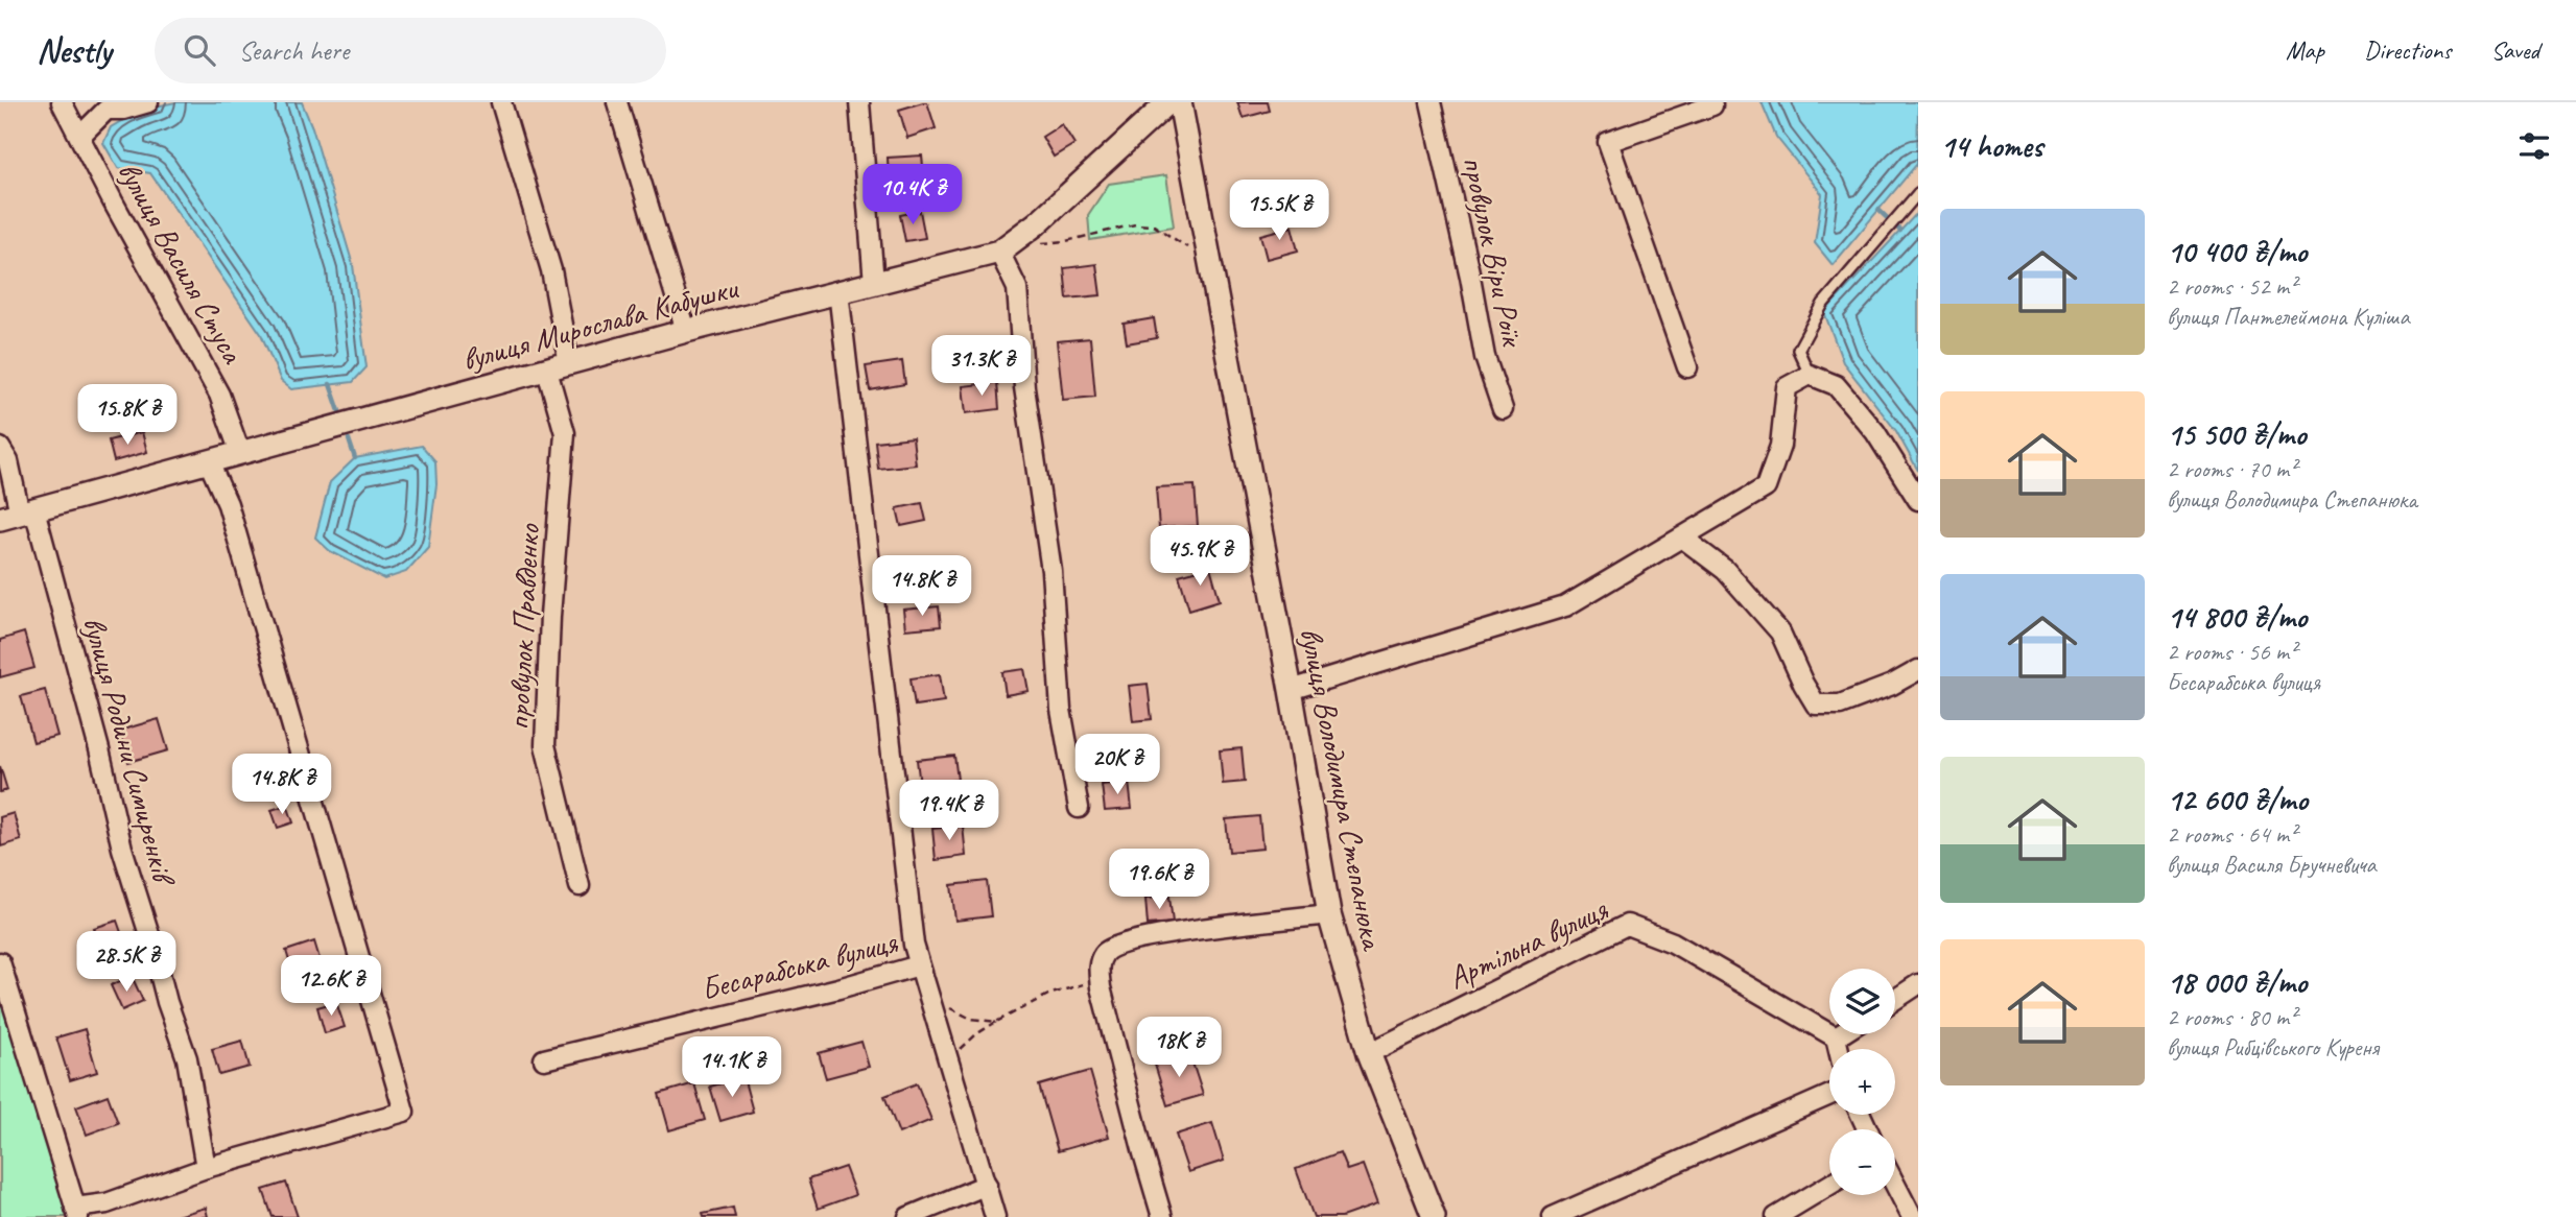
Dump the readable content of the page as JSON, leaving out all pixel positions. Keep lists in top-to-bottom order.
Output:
{
  "streets": {
    "street": [
      "провулок Віри Роїк",
      "вулиця Василя Стуса",
      "вулиця Мирослава Кабушки",
      "провулок Правденко",
      "вулиця Родини Симиренків",
      "вулиця Володимира Степанюка",
      "Артільна вулиця",
      "Бесарабська вулиця"
    ]
  },
  "crossings": [
    ["вулиця Василя Стуса", "вулиця Мирослава Кабушки"],
    ["вулиця Мирослава Кабушки", "провулок Правденко"],
    ["вулиця Мирослава Кабушки", "вулиця Родини Симиренків"],
    ["вулиця Мирослава Кабушки", "Бесарабська вулиця"],
    ["вулиця Володимира Степанюка", "Артільна вулиця"]
  ],
  "page": {
    "header": "Nestly",
    "search": "Search here",
    "nav": ["Map", "Directions", "Saved"],
    "heading": "14 homes",
    "price": [
      "10.4K ₴",
      "15.5K ₴",
      "31.3K ₴",
      "15.8K ₴",
      "45.9K ₴",
      "14.8K ₴",
      "20K ₴",
      "14.8K ₴",
      "19.4K ₴",
      "19.6K ₴",
      "28.5K ₴",
      "12.6K ₴",
      "18K ₴",
      "14.1K ₴"
    ],
    "list": [
      {
        "name": "10 400 ₴/mo",
        "note": "2 rooms · 52 m² · вулиця Пантелеймона Куліша"
      },
      {
        "name": "15 500 ₴/mo",
        "note": "2 rooms · 70 m² · вулиця Володимира Степанюка"
      },
      {
        "name": "14 800 ₴/mo",
        "note": "2 rooms · 56 m² · Бесарабська вулиця"
      },
      {
        "name": "12 600 ₴/mo",
        "note": "2 rooms · 64 m² · вулиця Василя Бручневича"
      },
      {
        "name": "18 000 ₴/mo",
        "note": "2 rooms · 80 m² · вулиця Рибцівського Куреня"
      }
    ],
    "map_buttons": ["+", "−"]
  }
}
